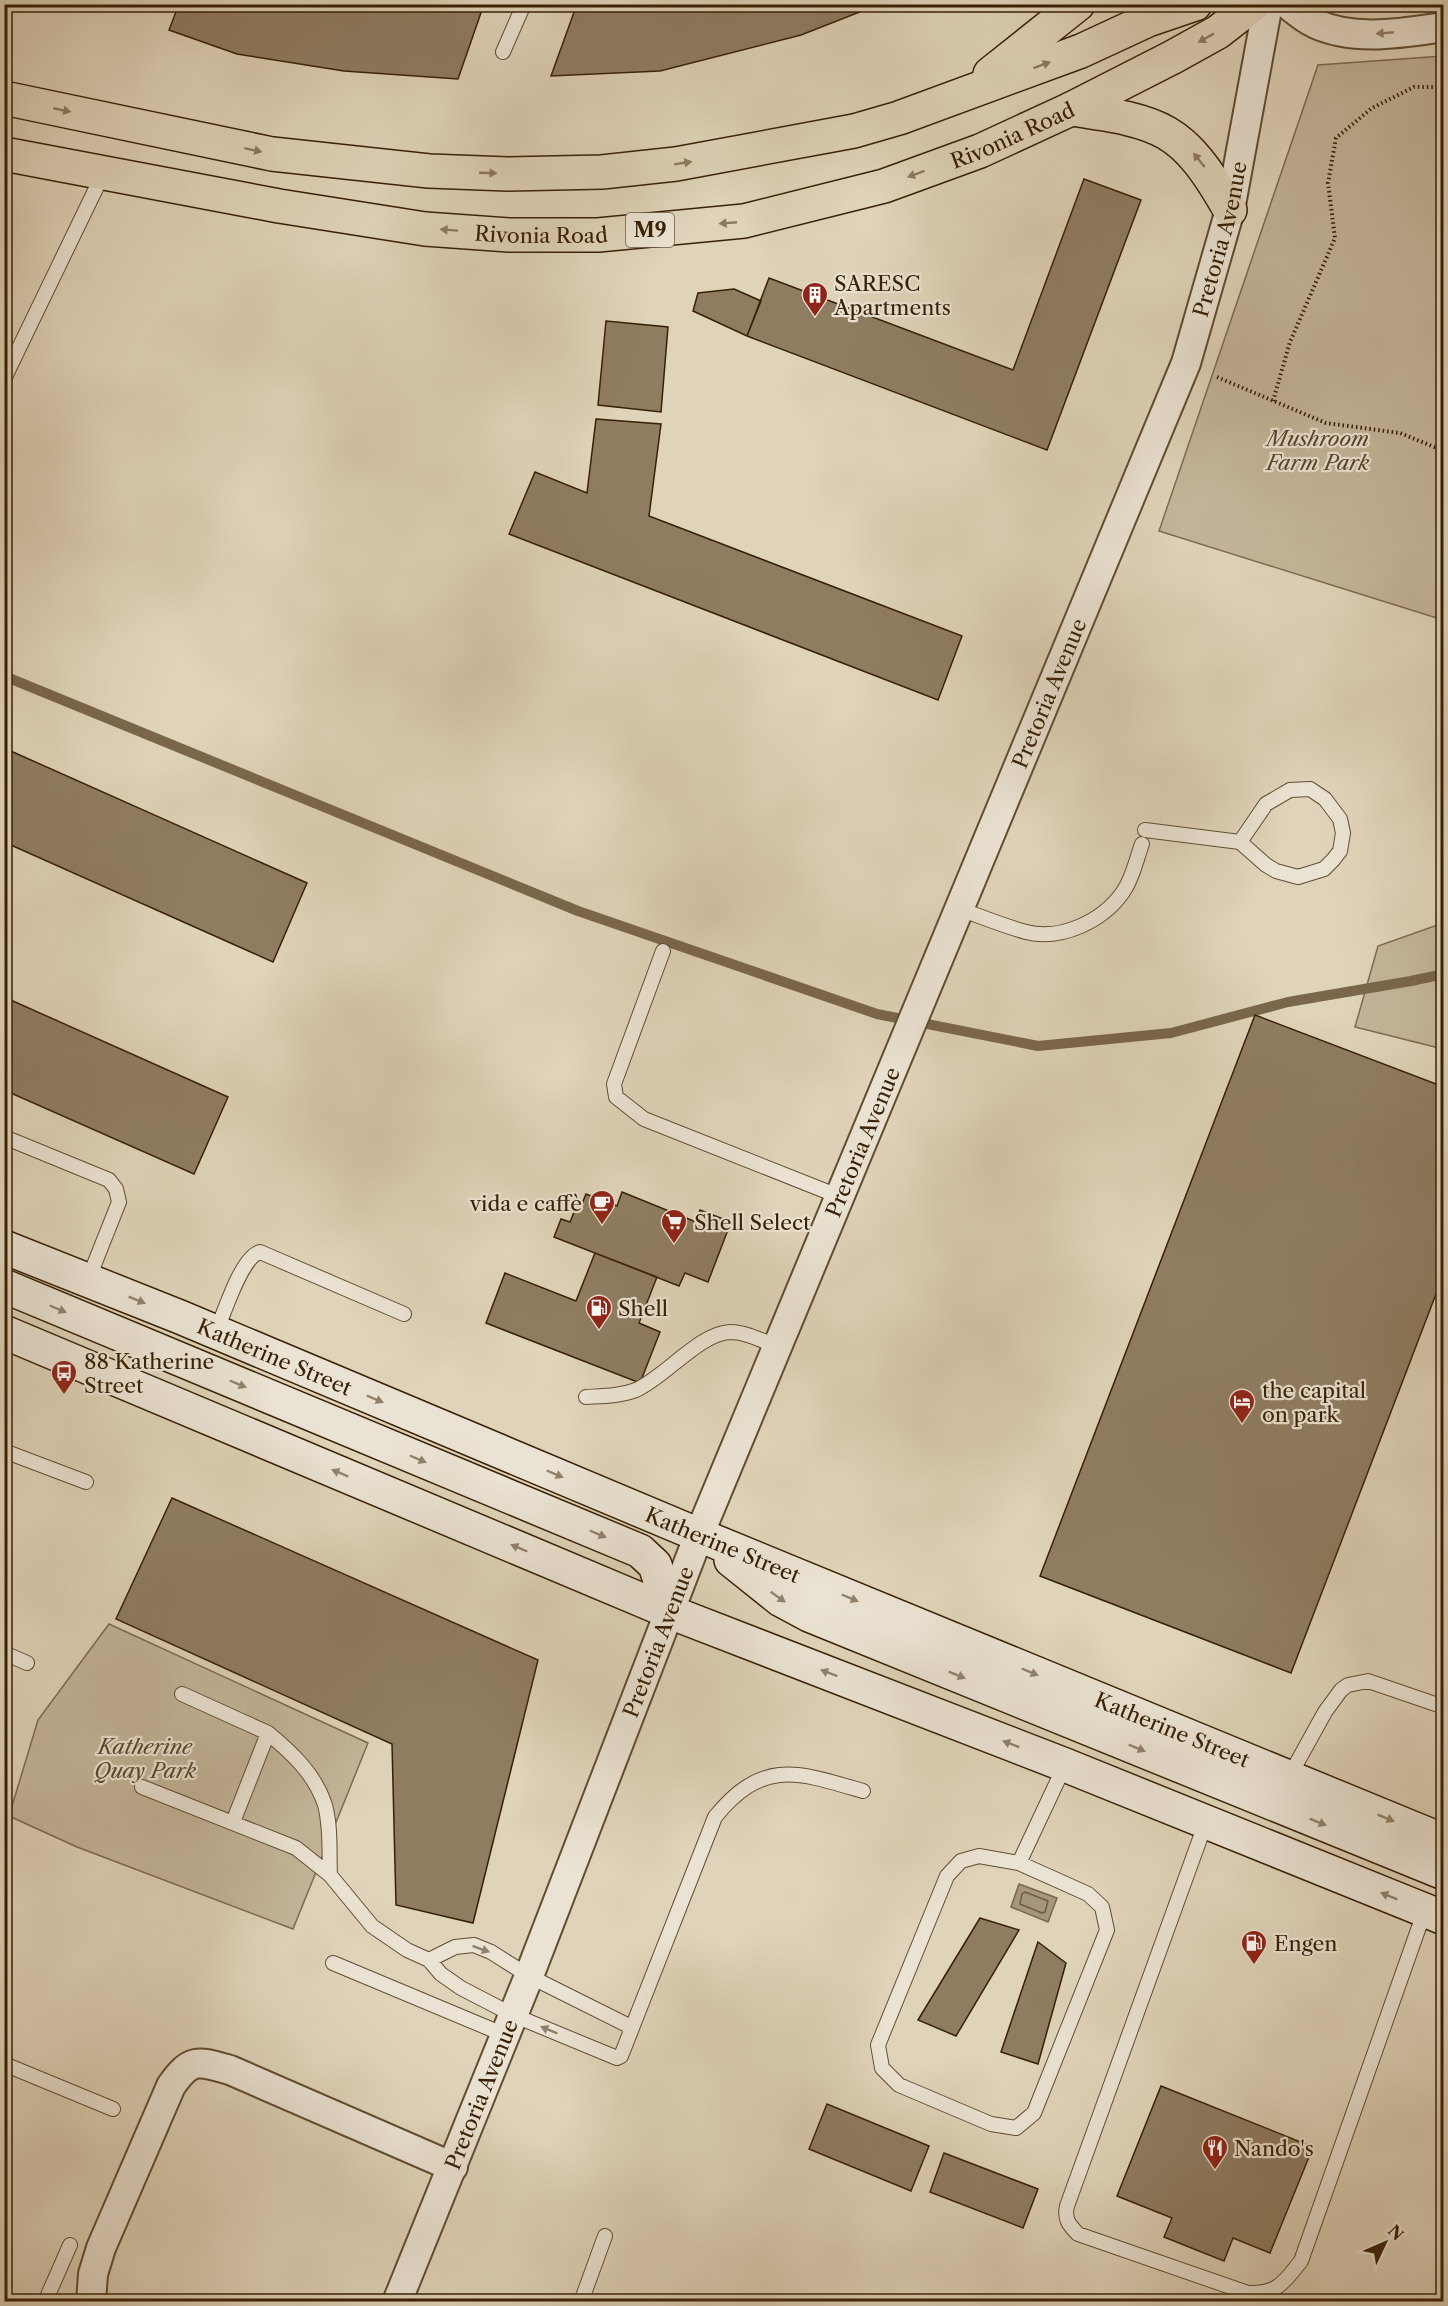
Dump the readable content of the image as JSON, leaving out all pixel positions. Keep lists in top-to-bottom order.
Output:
{
  "streets": {
    "main road": ["Rivonia Road", "M9", "Katherine Street"],
    "street": ["Pretoria Avenue"]
  },
  "crossings": [
    ["Pretoria Avenue", "Katherine Street"]
  ],
  "parks": ["Mushroom Farm Park", "Katherine Quay Park"],
  "places": {
    "building": ["SARESC Apartments"],
    "cafe": ["vida e caffè"],
    "supermarket": ["Shell Select"],
    "fuel station": ["Shell", "Engen"],
    "bus stop": ["88 Katherine Street"],
    "hotel": ["the capital on park"],
    "restaurant": ["Nando's"]
  },
  "north": "top right"
}
